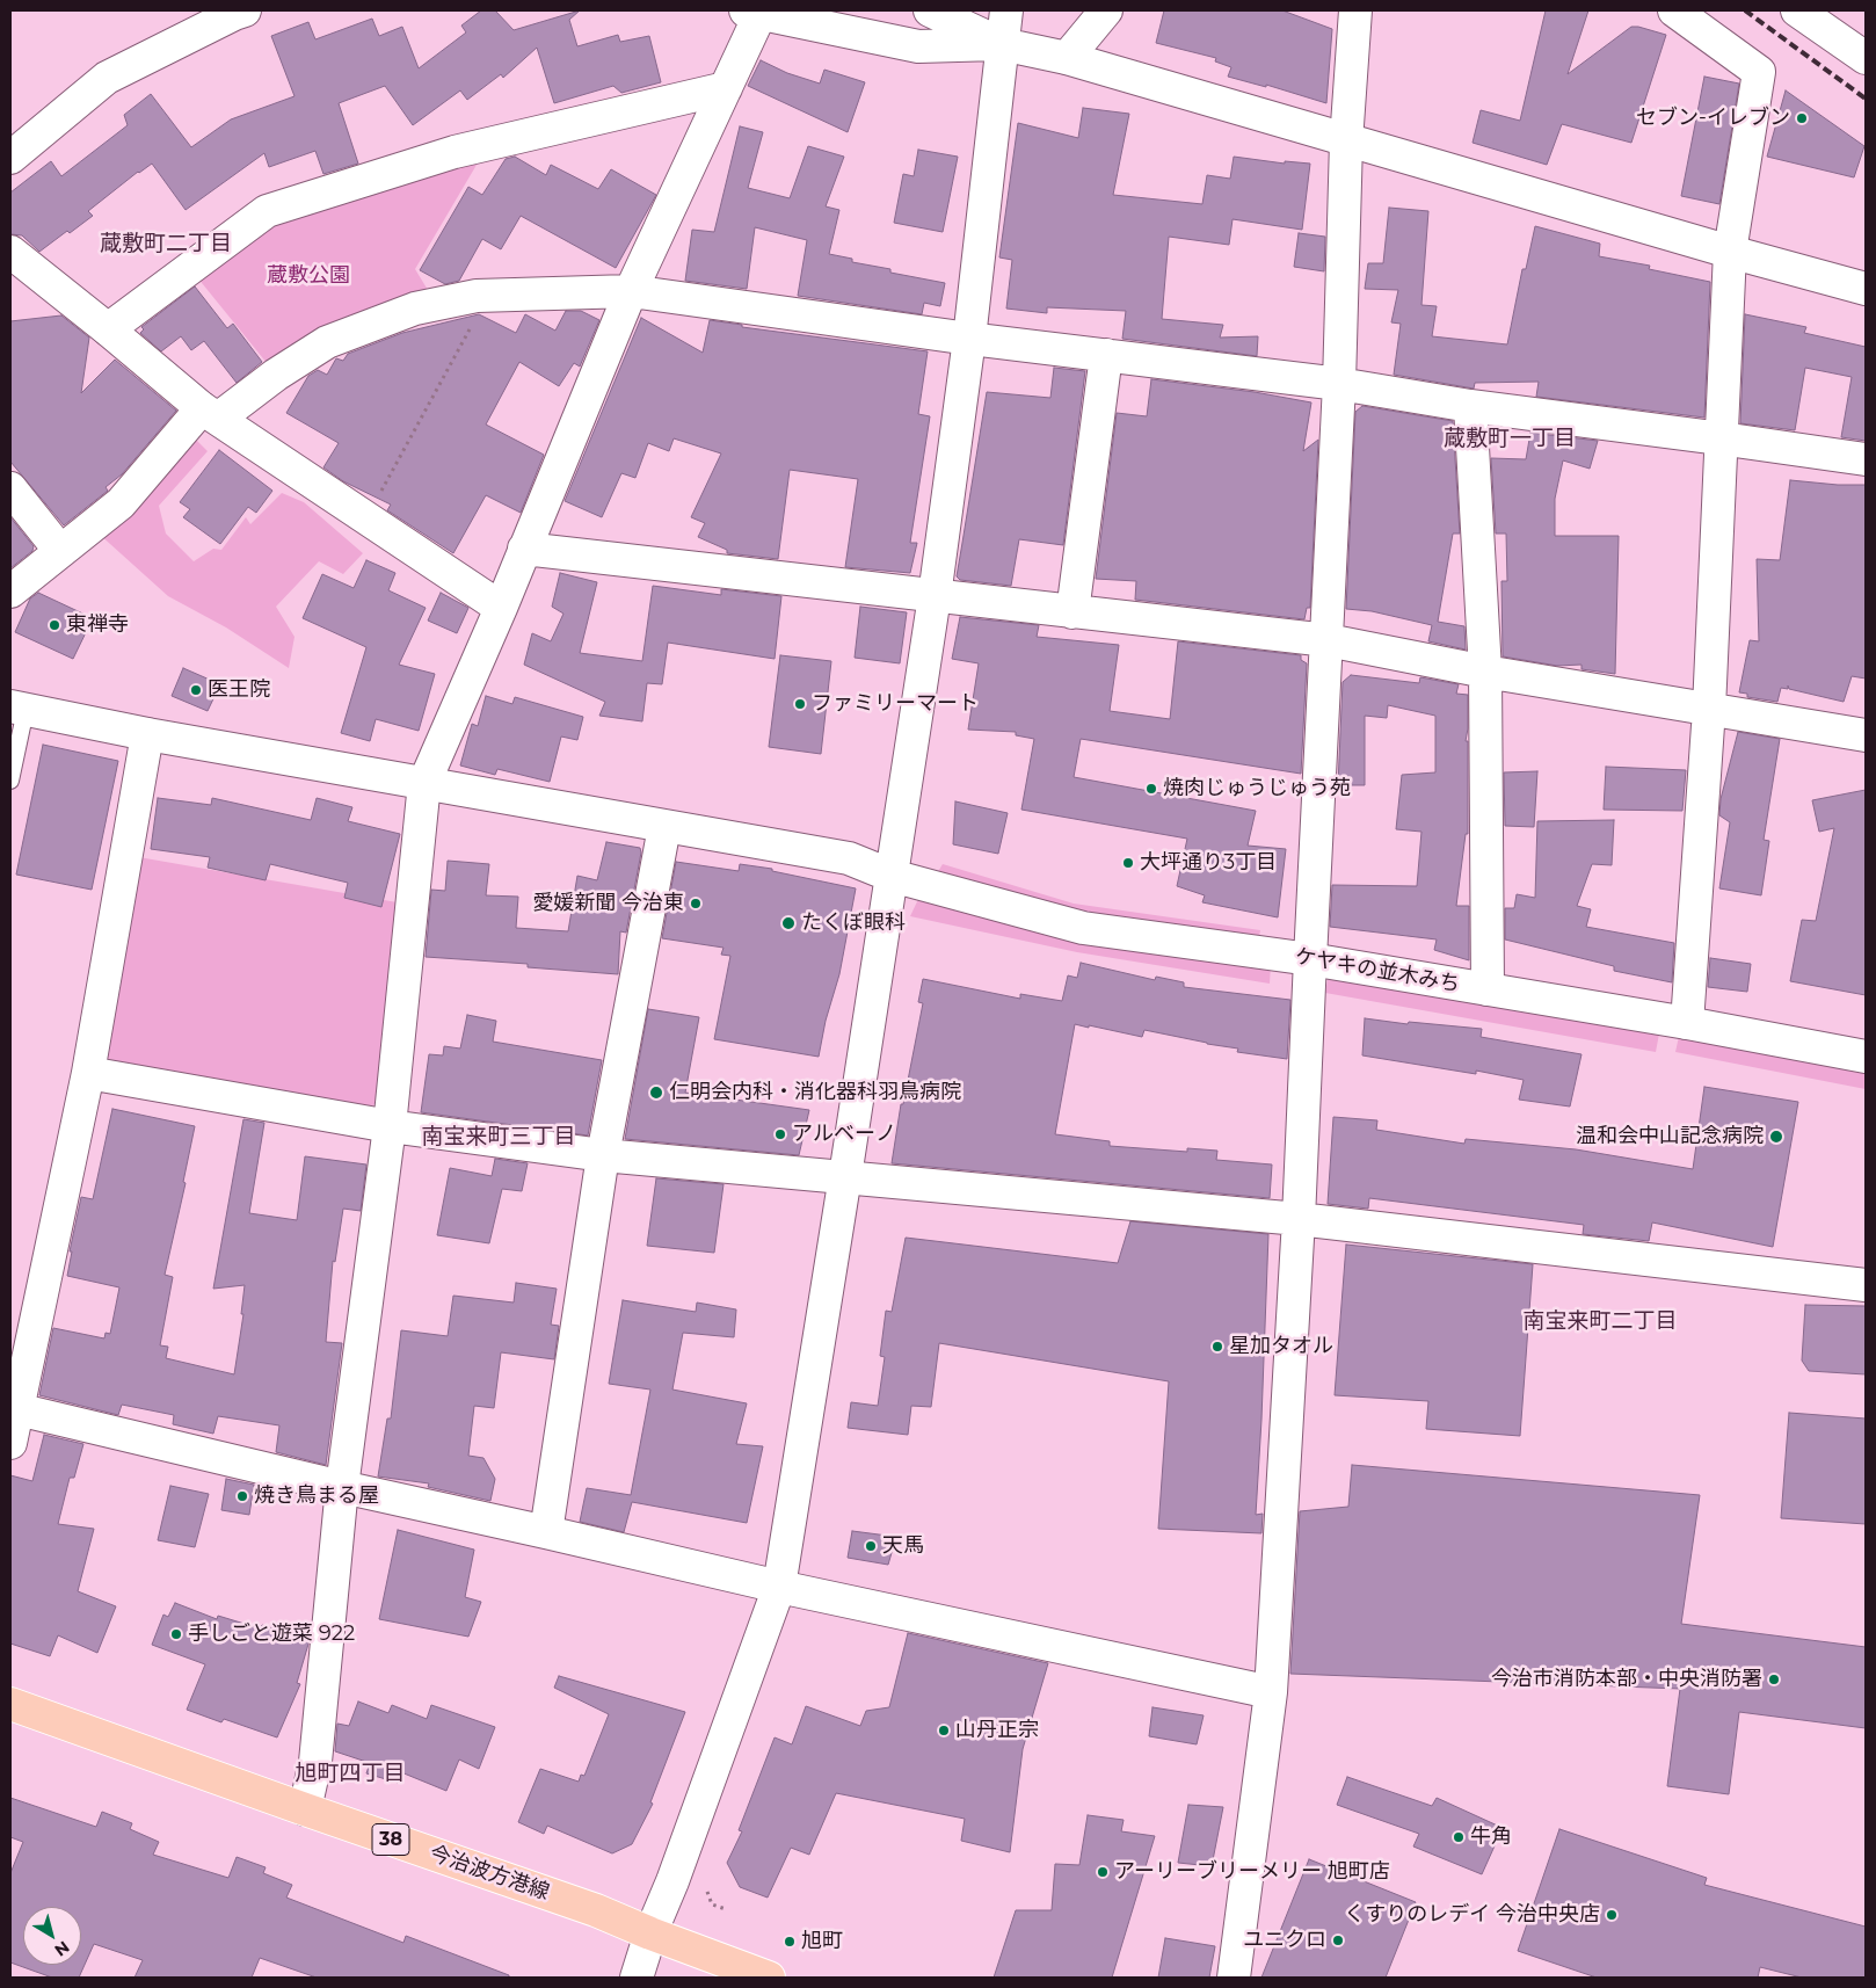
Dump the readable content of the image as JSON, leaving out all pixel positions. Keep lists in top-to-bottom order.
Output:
{
  "streets": {
    "main road": ["38", "今治波方港線"],
    "street": ["ケヤキの並木みち"]
  },
  "districts": [
    "蔵敷町二丁目",
    "蔵敷町一丁目",
    "南宝来町三丁目",
    "南宝来町二丁目",
    "旭町四丁目"
  ],
  "parks": ["蔵敷公園"],
  "places": [
    "セブン-イレブン",
    "東禅寺",
    "医王院",
    "ファミリーマート",
    "焼肉じゅうじゅう苑",
    "大坪通り3丁目",
    "愛媛新聞 今治東",
    "たくぼ眼科",
    "仁明会内科・消化器科羽鳥病院",
    "アルベーノ",
    "温和会中山記念病院",
    "星加タオル",
    "焼き鳥まる屋",
    "天馬",
    "手しごと遊菜 922",
    "今治市消防本部・中央消防署",
    "山丹正宗",
    "牛角",
    "アーリーブリーメリー 旭町店",
    "くすりのレデイ 今治中央店",
    "ユニクロ",
    "旭町"
  ],
  "north": "bottom right"
}
